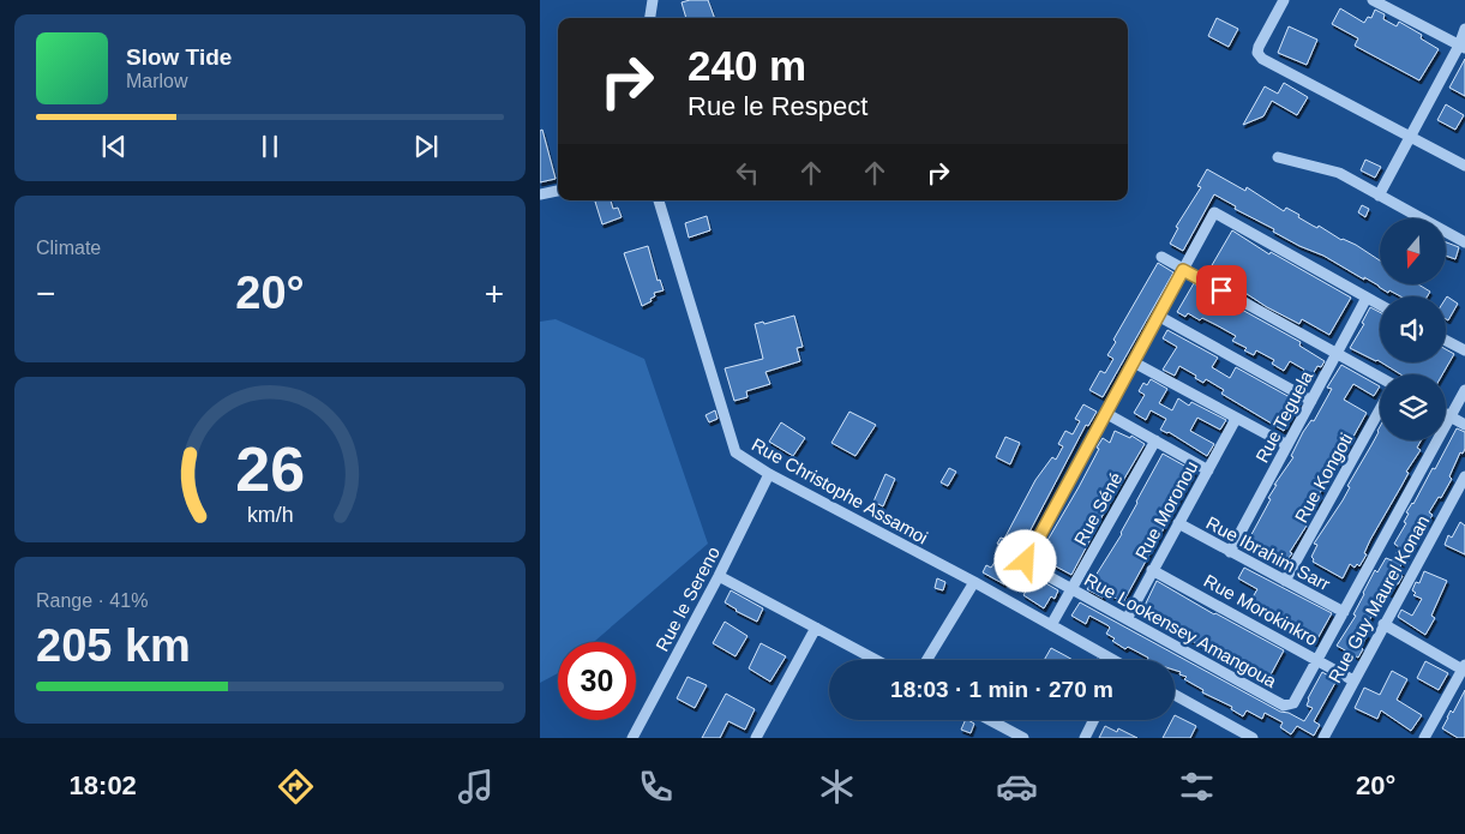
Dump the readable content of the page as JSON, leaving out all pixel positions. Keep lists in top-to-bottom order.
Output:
{
  "streets": {
    "street": [
      "Rue Teguela",
      "Rue Kongoti",
      "Rue Christophe Assamoi",
      "Rue Séné",
      "Rue Moronou",
      "Rue Ibrahim Sarr",
      "Rue le Sereno",
      "Rue Guy Maurel Konan",
      "Rue Morokinkro",
      "Rue Lookensey Amangoua"
    ]
  },
  "crossings": [
    ["Rue Teguela", "Rue Ibrahim Sarr"],
    ["Rue Teguela", "Rue Lookensey Amangoua"],
    ["Rue Kongoti", "Rue Ibrahim Sarr"],
    ["Rue Christophe Assamoi", "Rue Séné"],
    ["Rue Christophe Assamoi", "Rue le Sereno"],
    ["Rue Séné", "Rue Lookensey Amangoua"],
    ["Rue Moronou", "Rue Ibrahim Sarr"],
    ["Rue Moronou", "Rue Morokinkro"],
    ["Rue Moronou", "Rue Lookensey Amangoua"],
    ["Rue Ibrahim Sarr", "Rue Lookensey Amangoua"],
    ["Rue Guy Maurel Konan", "Rue Morokinkro"],
    ["Rue Morokinkro", "Rue Lookensey Amangoua"]
  ],
  "north": "bottom",
  "page": {
    "turn": ["240 m", "Rue le Respect"],
    "song": ["Slow Tide", "Marlow"],
    "tile": [
      "Climate",
      ["Range · 41%", "205 km"]
    ],
    "heat": ["−", "20°", "+"],
    "limit": "30",
    "trip": "18:03 · 1 min · 270 m",
    "tabs": ["18:02", "20°"],
    "gauge": ["26", "km/h"]
  }
}
